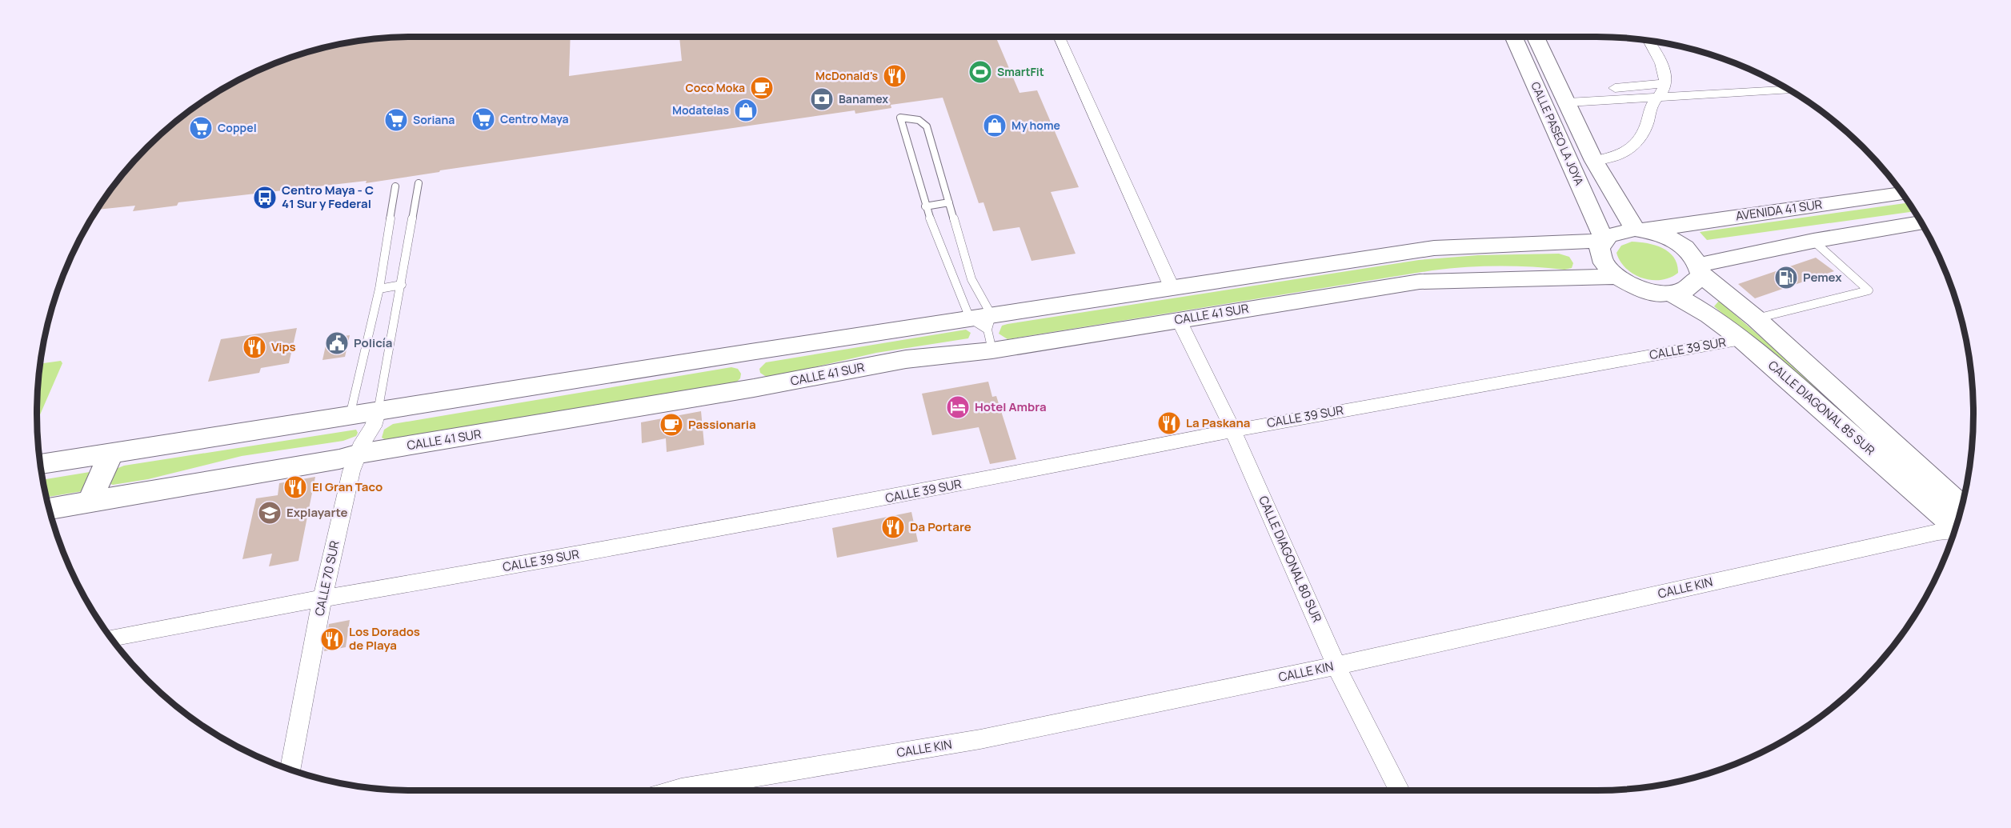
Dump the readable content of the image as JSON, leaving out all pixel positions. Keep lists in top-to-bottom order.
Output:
{
  "streets": {
    "main road": [
      "CALLE PASEO LA JOYA",
      "AVENIDA 41 SUR",
      "CALLE 41 SUR",
      "CALLE DIAGONAL 85 SUR"
    ],
    "street": [
      "CALLE 39 SUR",
      "CALLE DIAGONAL 80 SUR",
      "CALLE 70 SUR",
      "CALLE KIN"
    ]
  },
  "crossings": [
    ["CALLE PASEO LA JOYA", "AVENIDA 41 SUR"],
    ["CALLE PASEO LA JOYA", "CALLE 41 SUR"],
    ["CALLE PASEO LA JOYA", "CALLE DIAGONAL 85 SUR"],
    ["AVENIDA 41 SUR", "CALLE 41 SUR"],
    ["AVENIDA 41 SUR", "CALLE DIAGONAL 85 SUR"],
    ["CALLE 41 SUR", "CALLE DIAGONAL 85 SUR"],
    ["CALLE 41 SUR", "CALLE DIAGONAL 80 SUR"],
    ["CALLE 41 SUR", "CALLE 70 SUR"],
    ["CALLE 39 SUR", "CALLE DIAGONAL 85 SUR"],
    ["CALLE 39 SUR", "CALLE DIAGONAL 80 SUR"],
    ["CALLE 39 SUR", "CALLE 70 SUR"],
    ["CALLE DIAGONAL 80 SUR", "CALLE KIN"]
  ],
  "places": {
    "sports": ["SmartFit"],
    "restaurant": [
      "McDonald's",
      "Vips",
      "La Paskana",
      "El Gran Taco",
      "Da Portare",
      "Los Dorados de Playa"
    ],
    "cafe": ["Coco Moka", "Passionaria"],
    "bank": ["Banamex"],
    "shop": ["Modatelas", "My home"],
    "supermarket": ["Centro Maya", "Soriana", "Coppel"],
    "bus stop": ["Centro Maya - C 41 Sur y Federal"],
    "fuel station": ["Pemex"],
    "public building": ["Policía"],
    "hotel": ["Hotel Ambra"],
    "school or university": ["Explayarte"]
  }
}
